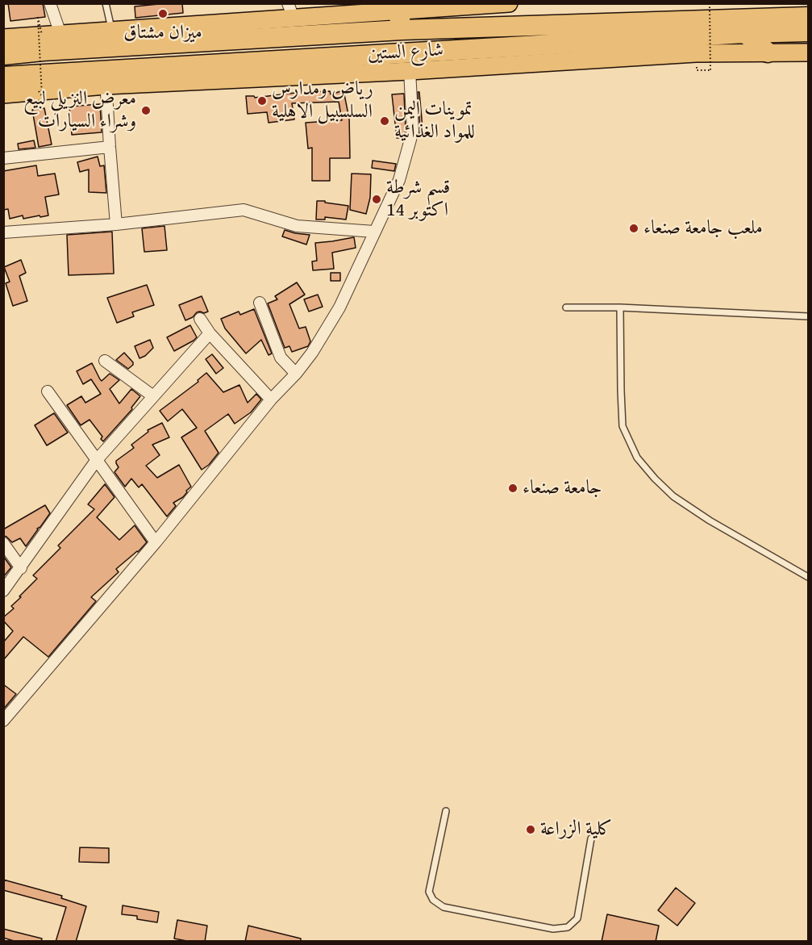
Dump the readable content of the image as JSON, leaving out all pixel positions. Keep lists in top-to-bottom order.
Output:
{
  "streets": {
    "highway": ["شارع الستين"]
  },
  "places": [
    "ميزان مشتاق",
    "رياض ومدارس السلسبيل الاهلية",
    "معرض النزيلي لبيع وشراء السيارات",
    "تموينات اليمن للمواد الغذائية",
    "قسم شرطة 14 اكتوبر",
    "ملعب جامعة صنعاء",
    "جامعة صنعاء",
    "كلية الزراعة"
  ]
}
